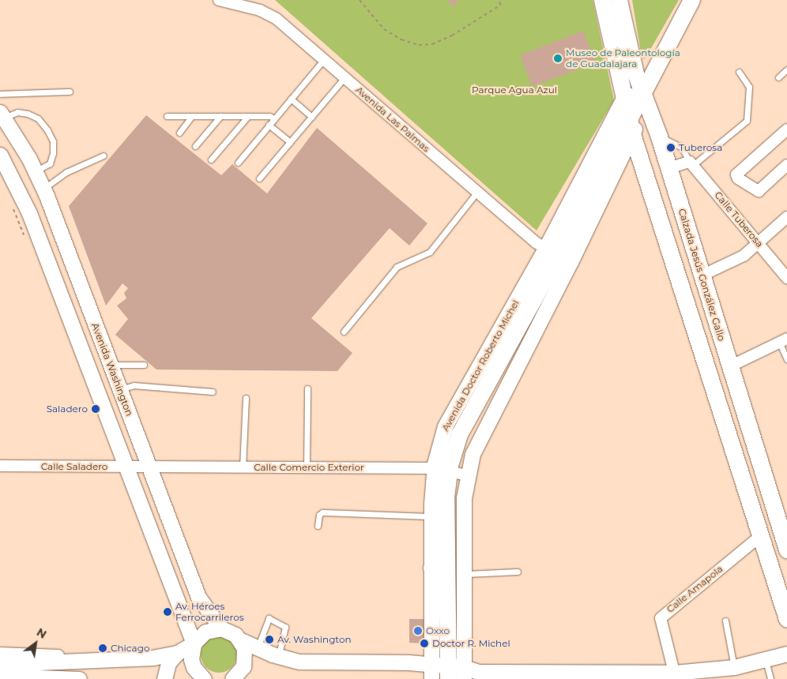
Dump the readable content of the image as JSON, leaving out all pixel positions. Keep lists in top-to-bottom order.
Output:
{
  "streets": {
    "main road": ["Calzada Jesús González Gallo", "Avenida Doctor Roberto Michel", "Avenida Washington"],
    "street": [
      "Avenida Las Palmas",
      "Calle Tuberosa",
      "Calle Saladero",
      "Calle Comercio Exterior",
      "Calle Amapola"
    ]
  },
  "crossings": [
    ["Avenida Las Palmas", "Avenida Doctor Roberto Michel"],
    ["Calle Tuberosa", "Calzada Jesús González Gallo"],
    ["Calzada Jesús González Gallo", "Avenida Doctor Roberto Michel"],
    ["Avenida Doctor Roberto Michel", "Calle Comercio Exterior"],
    ["Avenida Washington", "Calle Saladero"],
    ["Avenida Washington", "Calle Comercio Exterior"],
    ["Calle Saladero", "Calle Comercio Exterior"]
  ],
  "parks": ["Parque Agua Azul"],
  "places": [
    "Museo de Paleontología de Guadalajara",
    "Tuberosa",
    "Saladero",
    "Av. Héroes Ferrocarrileros",
    "Oxxo",
    "Av. Washington",
    "Doctor R. Michel",
    "Chicago"
  ],
  "north": "top right"
}
